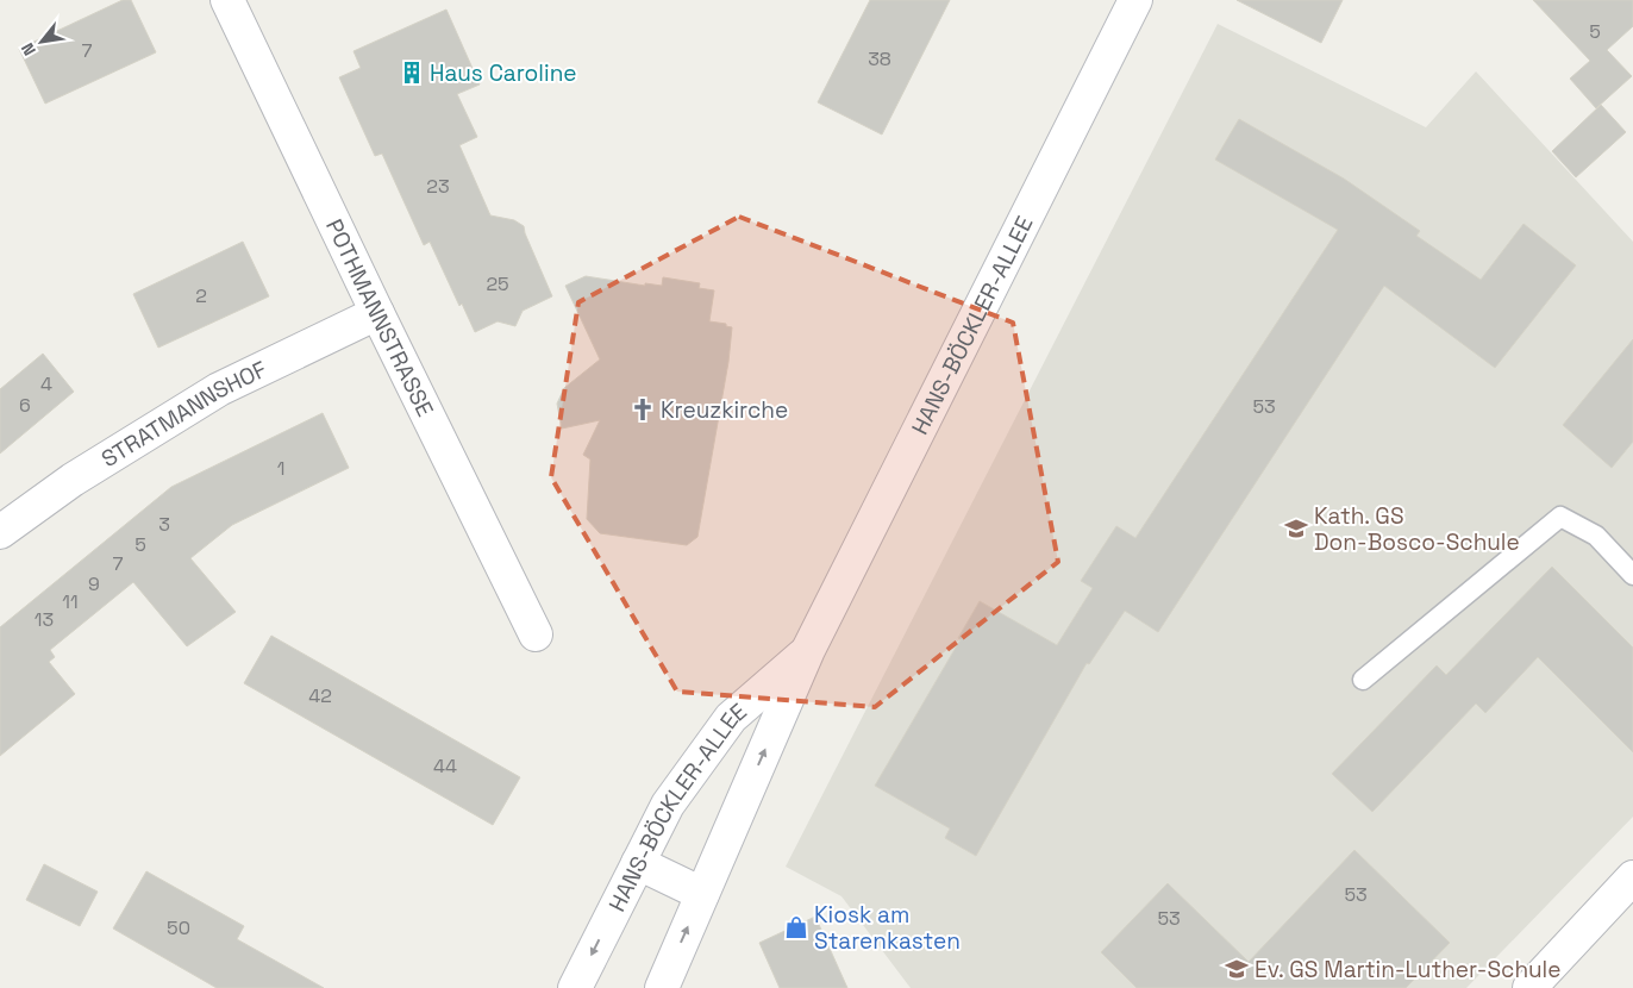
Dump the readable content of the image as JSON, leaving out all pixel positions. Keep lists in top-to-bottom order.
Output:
{
  "streets": {
    "street": ["POTHMANNSTRASSE", "HANS-BÖCKLER-ALLEE", "STRATMANNSHOF"]
  },
  "crossings": [
    ["POTHMANNSTRASSE", "STRATMANNSHOF"]
  ],
  "places": {
    "building": ["Haus Caroline"],
    "church": ["Kreuzkirche"],
    "school or university": ["Kath. GS Don-Bosco-Schule", "Ev. GS Martin-Luther-Schule"],
    "shop": ["Kiosk am Starenkasten"]
  },
  "house_numbers": [
    "5",
    "7",
    "38",
    "23",
    "25",
    "2",
    "4",
    "6",
    "53",
    "1",
    "3",
    "5",
    "7",
    "9",
    "11",
    "13",
    "42",
    "44",
    "53",
    "53",
    "50"
  ],
  "north": "bottom left"
}
